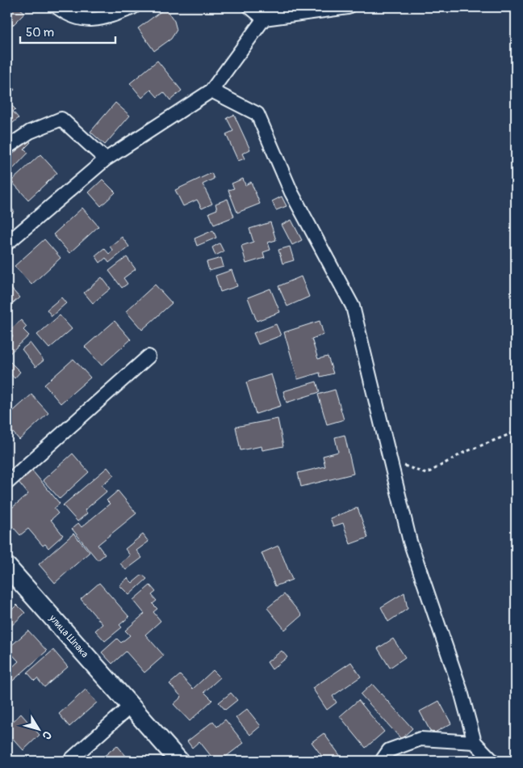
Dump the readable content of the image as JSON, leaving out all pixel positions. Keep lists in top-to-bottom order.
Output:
{
  "streets": {
    "street": ["улица Шпака"]
  },
  "scale_bar": "50 m",
  "north": "bottom right"
}
